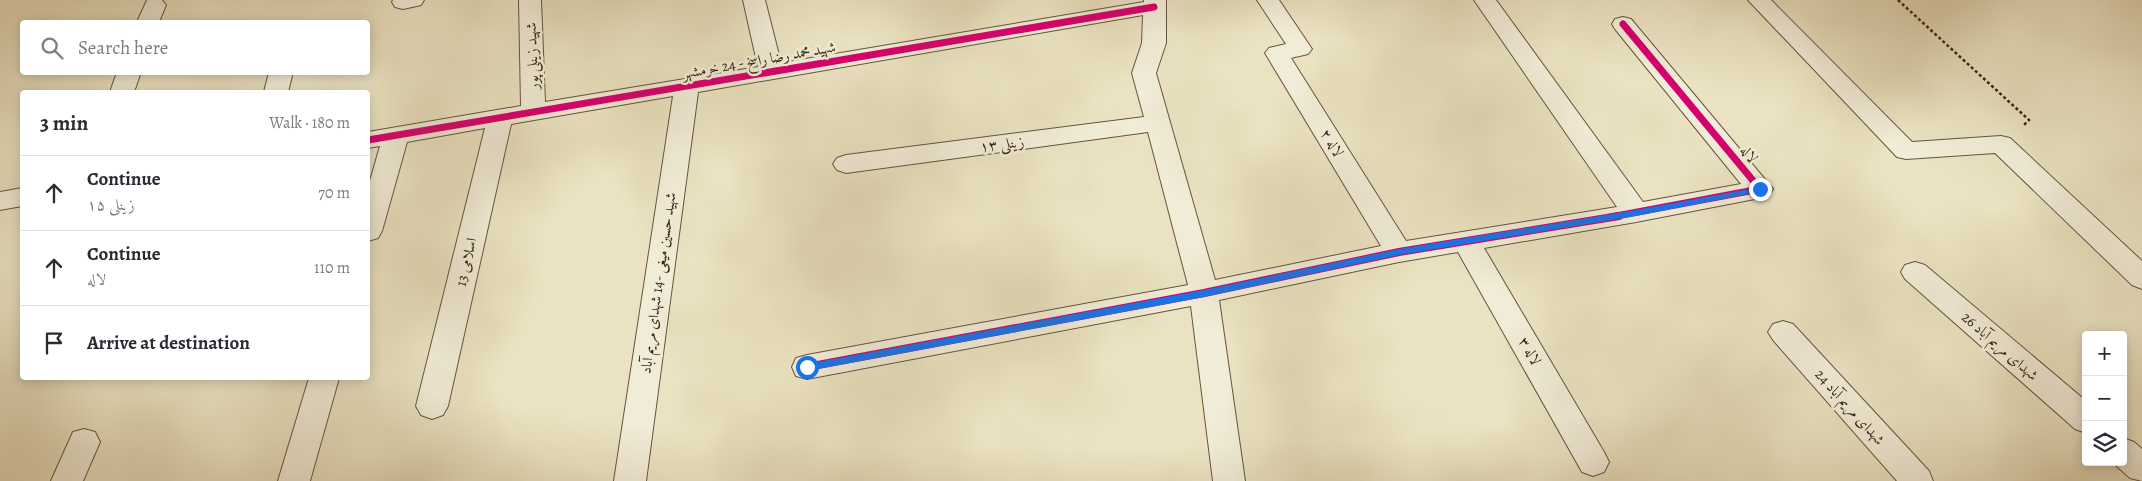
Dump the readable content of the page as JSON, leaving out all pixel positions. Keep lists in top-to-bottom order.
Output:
{
  "streets": {
    "street": [
      "شهید زینلی پور",
      "شهید محمد رضا راسخ - 24 خرمشهر",
      "لاله ۲",
      "زینلی ۱۳",
      "لاله",
      "اسلامی 13",
      "شهید حسین میغی -14 شهدای مریم آباد",
      "26 شهدای مریم آباد",
      "لاله ۳",
      "24 شهدای مریم آباد"
    ]
  },
  "crossings": [
    ["شهید زینلی پور", "شهید محمد رضا راسخ - 24 خرمشهر"],
    ["شهید محمد رضا راسخ - 24 خرمشهر", "اسلامی 13"],
    ["شهید محمد رضا راسخ - 24 خرمشهر", "شهید حسین میغی -14 شهدای مریم آباد"],
    ["لاله ۲", "لاله"],
    ["لاله", "لاله ۳"]
  ],
  "page": {
    "search": "Search here",
    "heading": ["3 min", "Walk · 180 m"],
    "list": [
      ["Continue", "زینلی ۱۵", "70 m"],
      ["Continue", "لاله", "110 m"],
      "Arrive at destination"
    ],
    "map_buttons": ["+", "−"]
  }
}
